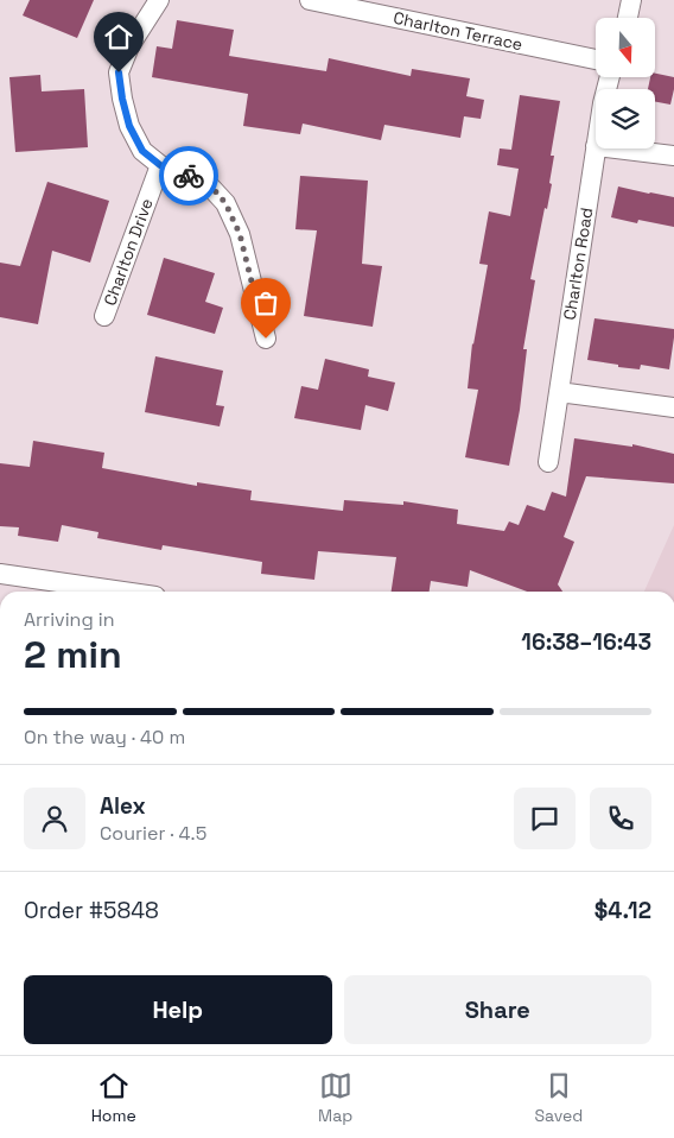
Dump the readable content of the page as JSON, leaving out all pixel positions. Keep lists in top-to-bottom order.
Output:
{
  "streets": {
    "street": ["Charlton Terrace", "Charlton Drive", "Charlton Road"]
  },
  "north": "bottom",
  "page": {
    "heading": ["2 min", "Arriving in", "16:38–16:43"],
    "panel": [
      "Alex",
      "Courier · 4.5",
      "Order #5848",
      "$4.12"
    ],
    "bar": "On the way · 40 m",
    "buttons": ["Help", "Share"],
    "tabs": ["Home", "Map", "Saved"]
  }
}
